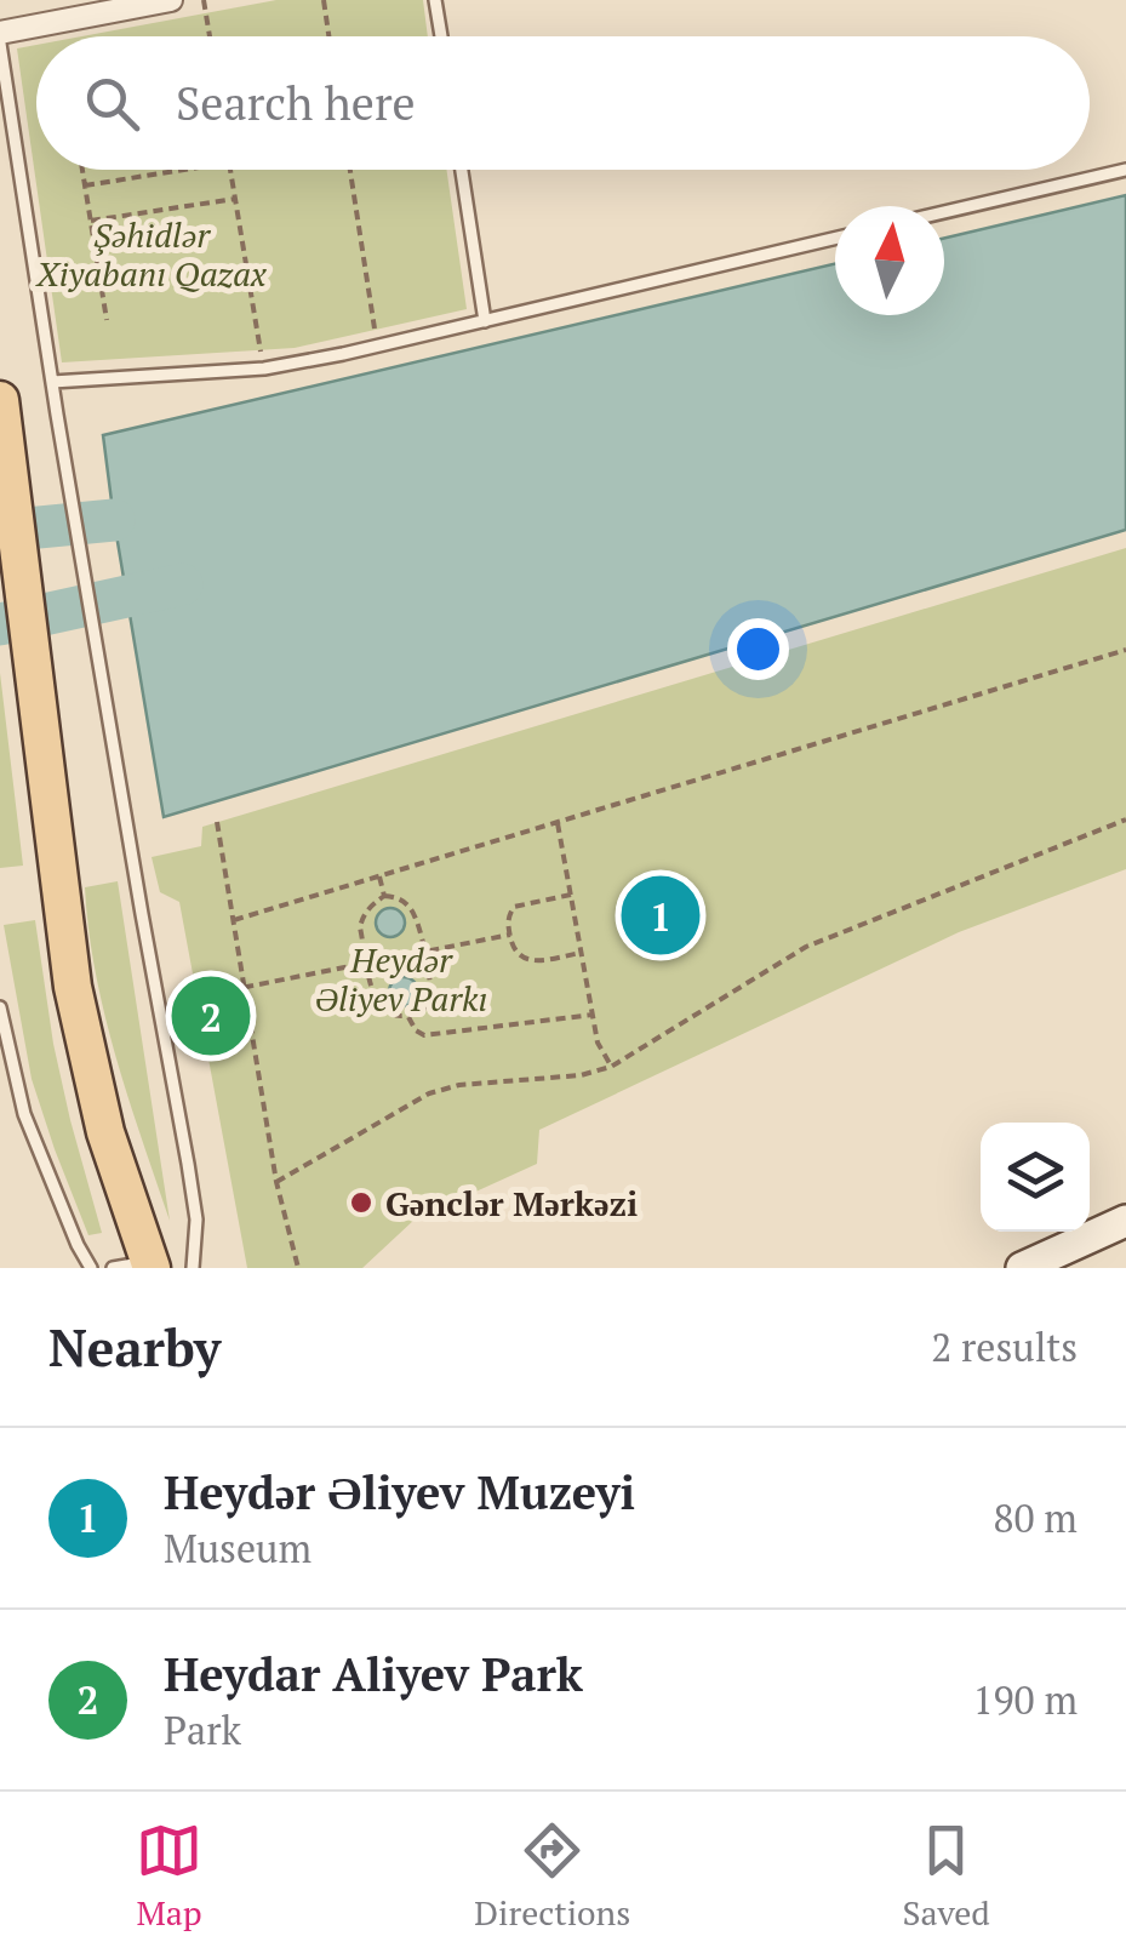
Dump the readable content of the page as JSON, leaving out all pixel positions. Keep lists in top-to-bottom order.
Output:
{
  "parks": ["Şəhidlər Xiyabanı Qazax", "Heydər Əliyev Parkı"],
  "places": ["Gənclər Mərkəzi"],
  "north": "top",
  "page": {
    "search": "Search here",
    "pins": ["1", "2"],
    "heading": ["Nearby", "2 results"],
    "list": [
      {
        "mark": "1",
        "name": "Heydər Əliyev Muzeyi",
        "note": "Museum",
        "value": "80 m"
      },
      {
        "mark": "2",
        "name": "Heydar Aliyev Park",
        "note": "Park",
        "value": "190 m"
      }
    ],
    "nav": ["Map", "Directions", "Saved"]
  }
}
